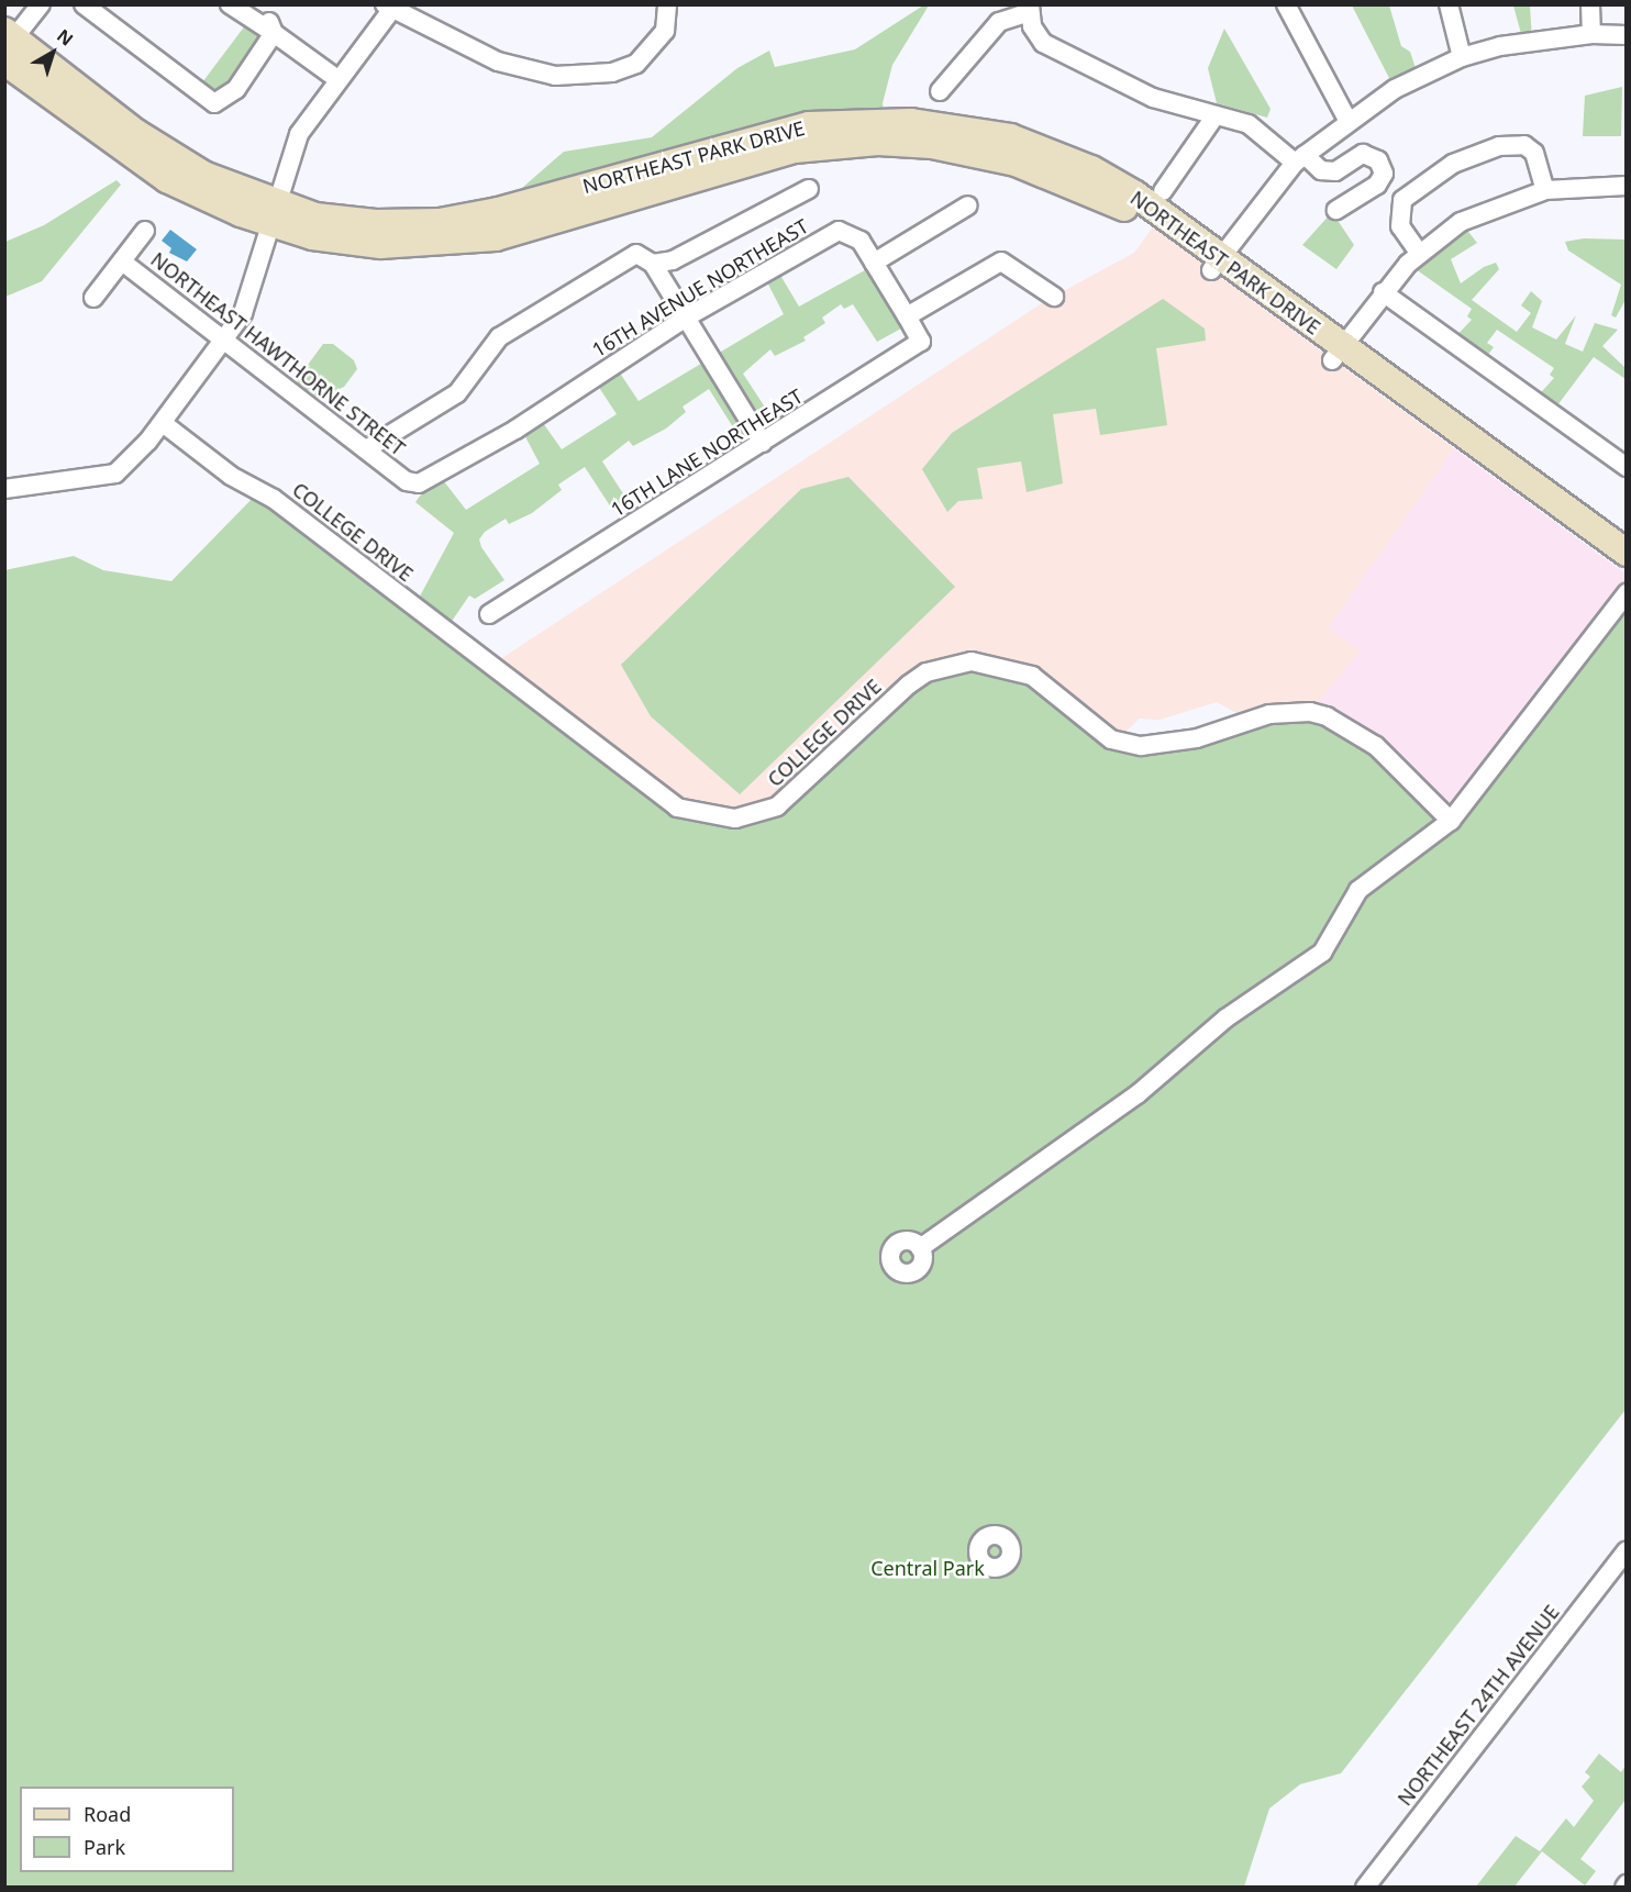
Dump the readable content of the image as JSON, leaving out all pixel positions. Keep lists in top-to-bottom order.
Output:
{
  "streets": {
    "street": [
      "NORTHEAST PARK DRIVE",
      "16TH AVENUE NORTHEAST",
      "NORTHEAST HAWTHORNE STREET",
      "16TH LANE NORTHEAST",
      "COLLEGE DRIVE",
      "NORTHEAST 24TH AVENUE"
    ]
  },
  "crossings": [
    ["16TH AVENUE NORTHEAST", "NORTHEAST HAWTHORNE STREET"],
    ["16TH AVENUE NORTHEAST", "16TH LANE NORTHEAST"]
  ],
  "parks": ["Central Park"],
  "legend": ["Road", "Park"],
  "north": "top right"
}
